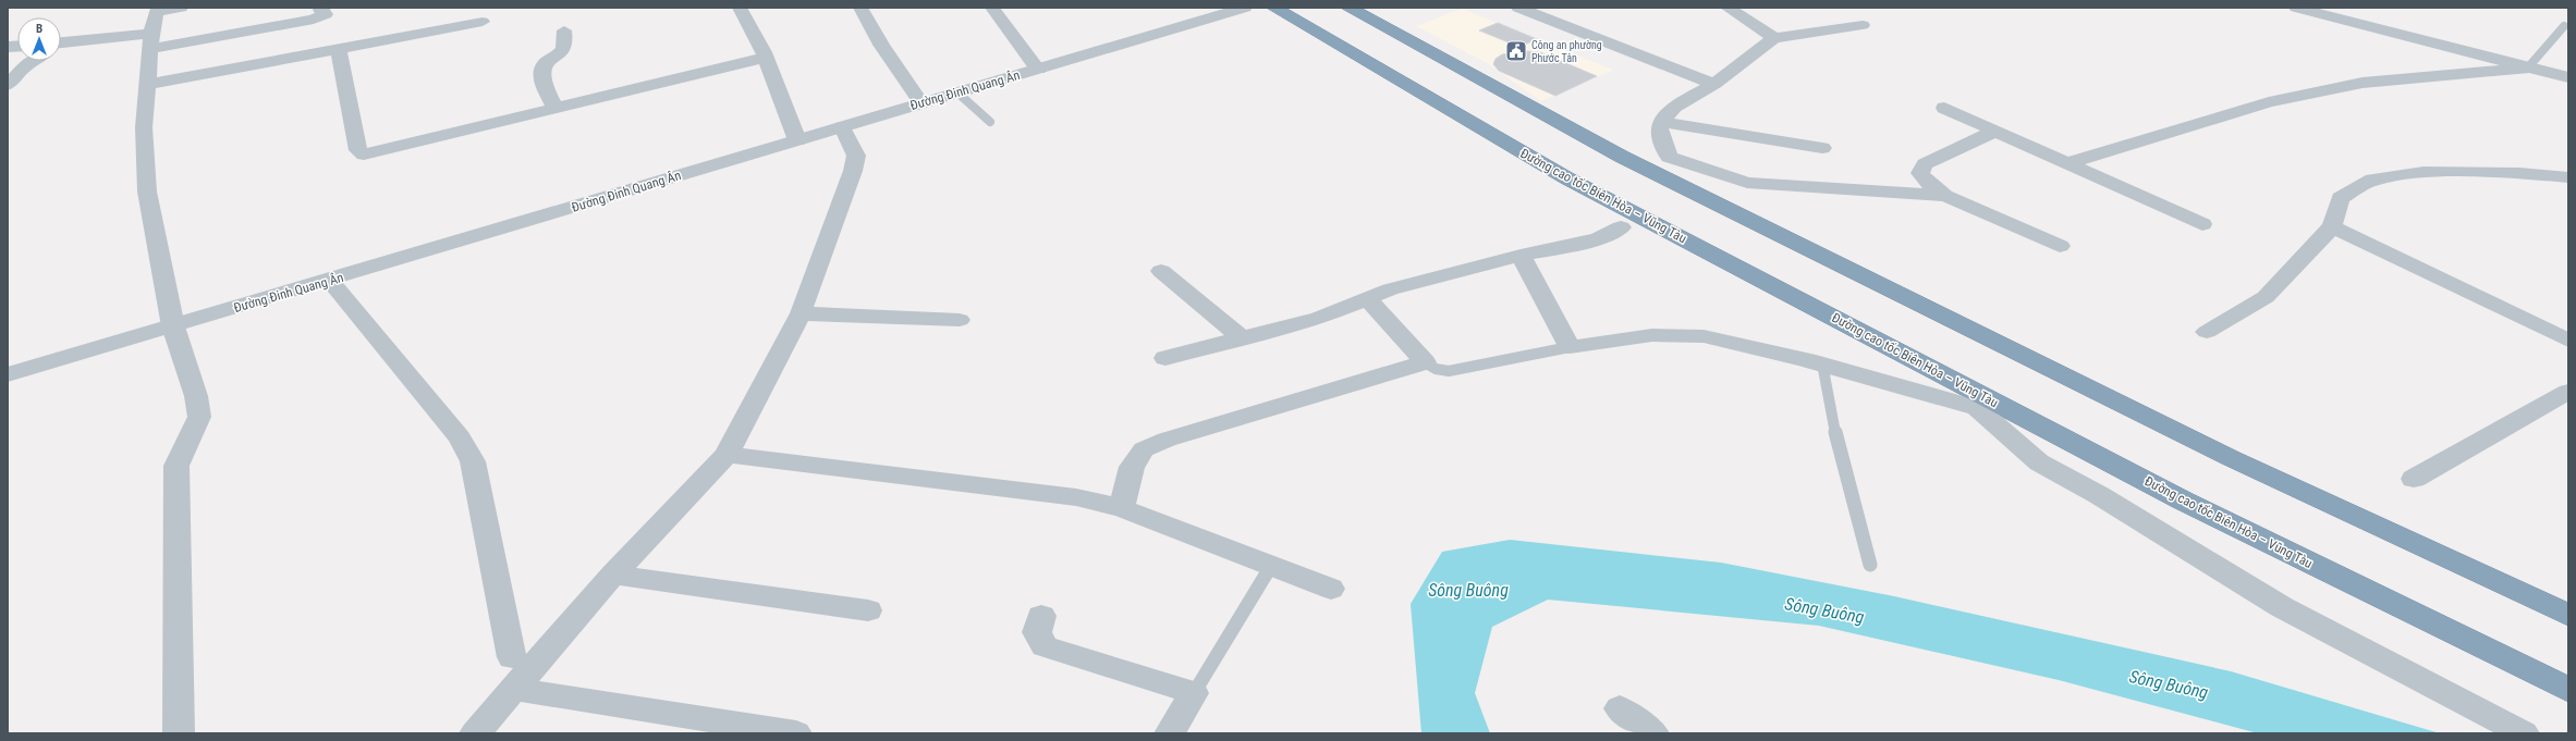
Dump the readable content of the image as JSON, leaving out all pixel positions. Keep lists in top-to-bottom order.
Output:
{
  "streets": {
    "highway": ["Đường cao tốc Biên Hòa – Vũng Tàu"],
    "street": ["Đường Đinh Quang Ân"]
  },
  "water": ["Sông Buông"],
  "places": {
    "public building": ["Công an phường Phước Tân"]
  },
  "north": "top"
}
